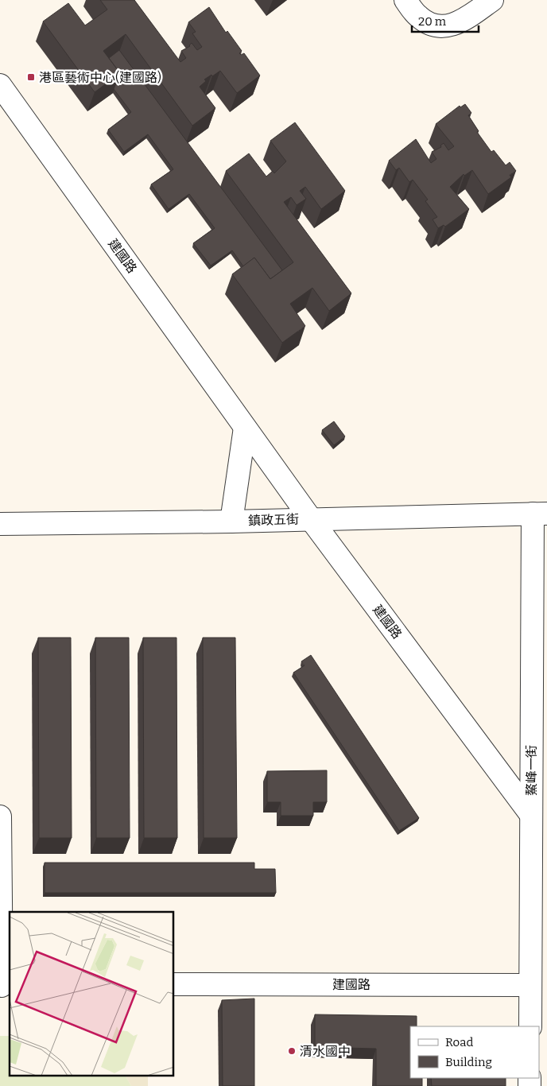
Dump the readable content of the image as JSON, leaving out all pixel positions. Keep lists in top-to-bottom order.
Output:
{
  "streets": {
    "street": ["建國路", "鎮政五街", "鰲峰一街"]
  },
  "crossings": [
    ["建國路", "鎮政五街"],
    ["建國路", "鰲峰一街"],
    ["鎮政五街", "鰲峰一街"]
  ],
  "places": {
    "transit": ["港區藝術中心(建國路)"],
    "other": ["清水國中"]
  },
  "legend": ["Road", "Building"],
  "scale_bar": "20 m"
}
